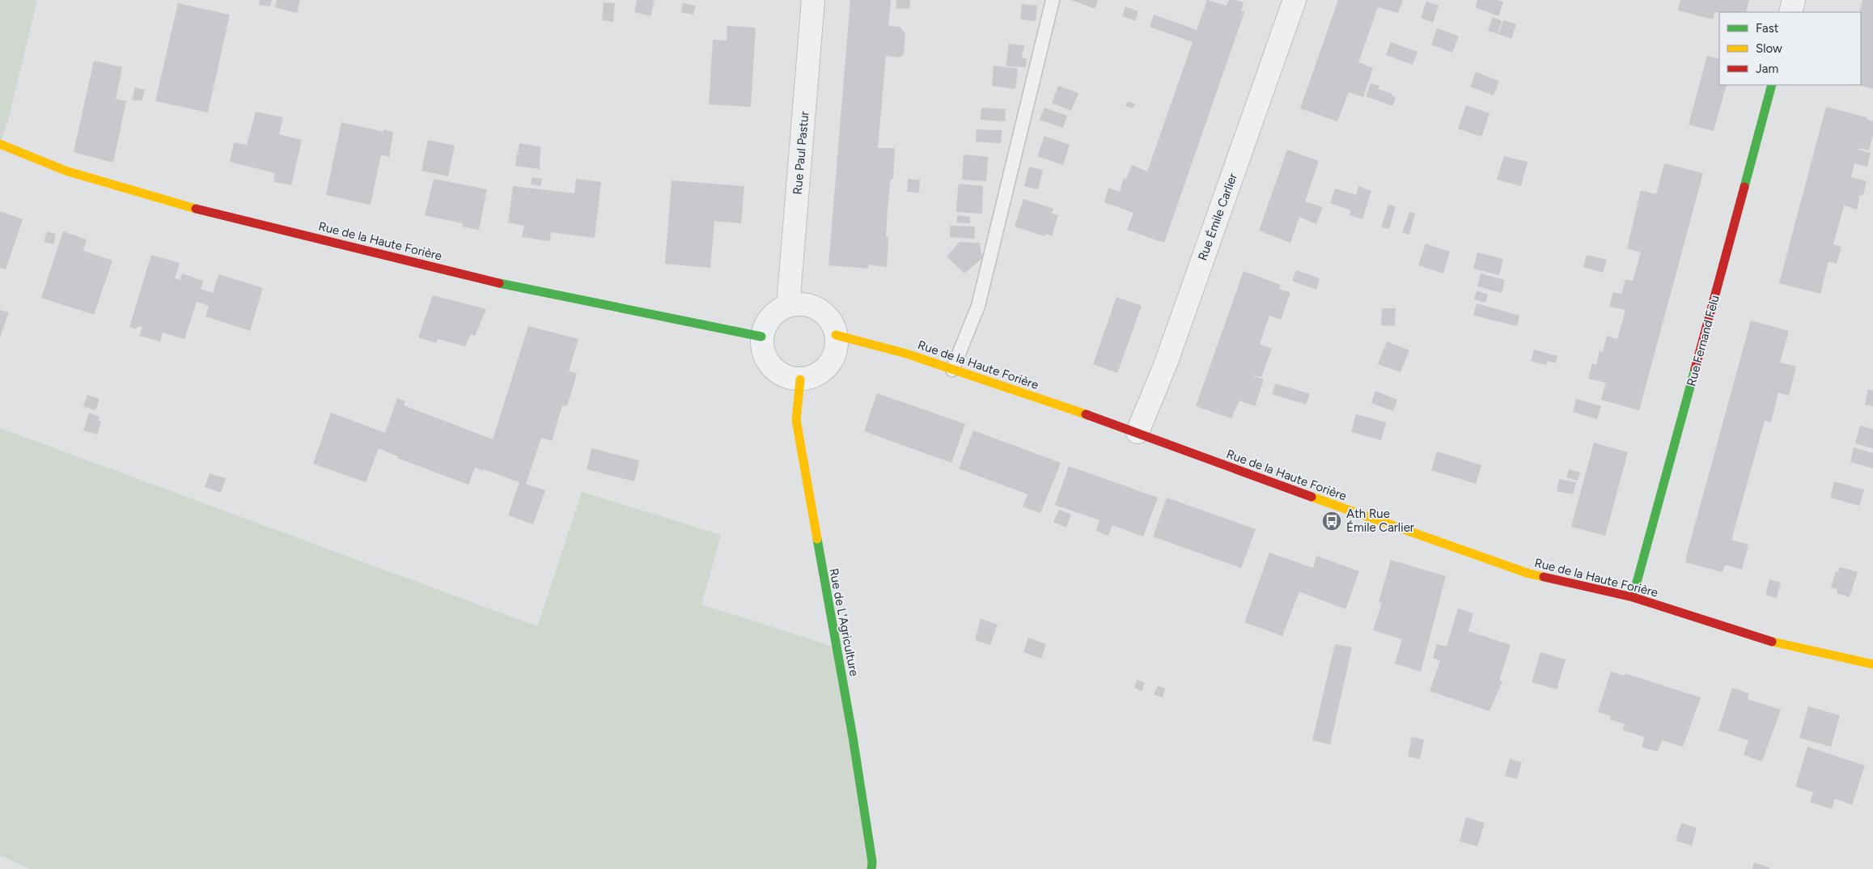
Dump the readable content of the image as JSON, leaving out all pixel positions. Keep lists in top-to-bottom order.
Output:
{
  "streets": {
    "street": [
      "Rue Paul Pastur",
      "Rue Émile Carlier",
      "Rue de la Haute Forière",
      "Rue Fernand Felu",
      "Rue de L'Agriculture"
    ]
  },
  "crossings": [
    ["Rue Paul Pastur", "Rue de la Haute Forière"],
    ["Rue Paul Pastur", "Rue de L'Agriculture"],
    ["Rue Émile Carlier", "Rue de la Haute Forière"],
    ["Rue de la Haute Forière", "Rue Fernand Felu"],
    ["Rue de la Haute Forière", "Rue de L'Agriculture"]
  ],
  "places": {
    "bus stop": ["Ath Rue Émile Carlier"]
  },
  "legend": ["Fast", "Slow", "Jam"]
}
